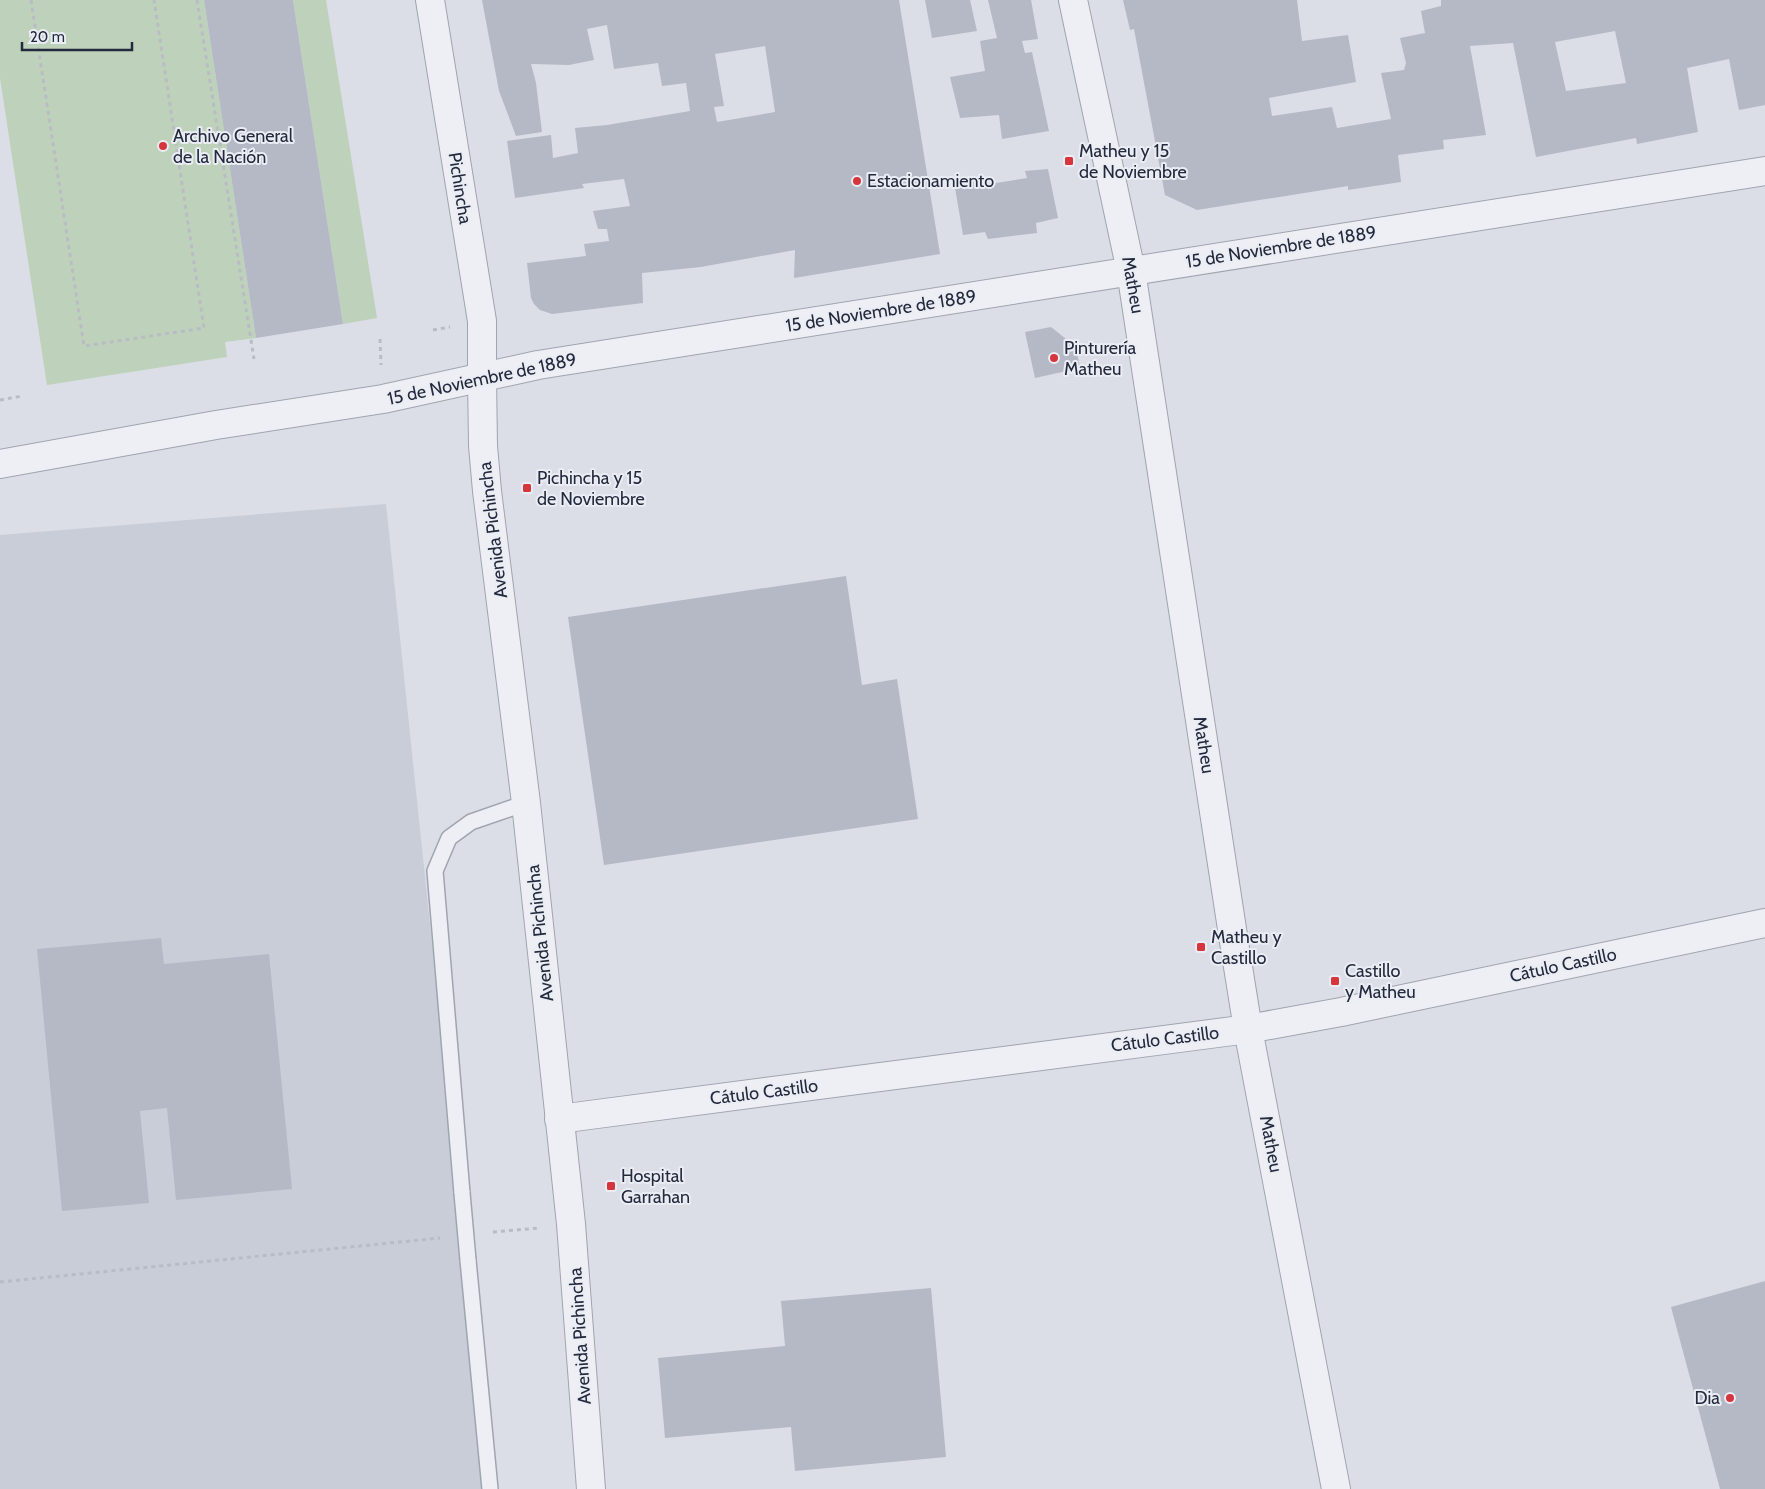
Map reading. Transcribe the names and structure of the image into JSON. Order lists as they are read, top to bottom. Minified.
{"streets":{"street":["Pichincha","15 de Noviembre de 1889","Matheu","Avenida Pichincha","Cátulo Castillo"]},"crossings":[["Pichincha","15 de Noviembre de 1889"],["Pichincha","Avenida Pichincha"],["15 de Noviembre de 1889","Matheu"],["15 de Noviembre de 1889","Avenida Pichincha"],["Matheu","Cátulo Castillo"],["Avenida Pichincha","Cátulo Castillo"]],"places":{"other":["Archivo General de la Nación","Estacionamiento","Pinturería Matheu","Dia"],"transit":["Matheu y 15 de Noviembre","Pichincha y 15 de Noviembre","Matheu y Castillo","Castillo y Matheu","Hospital Garrahan"]},"scale_bar":"20 m"}
